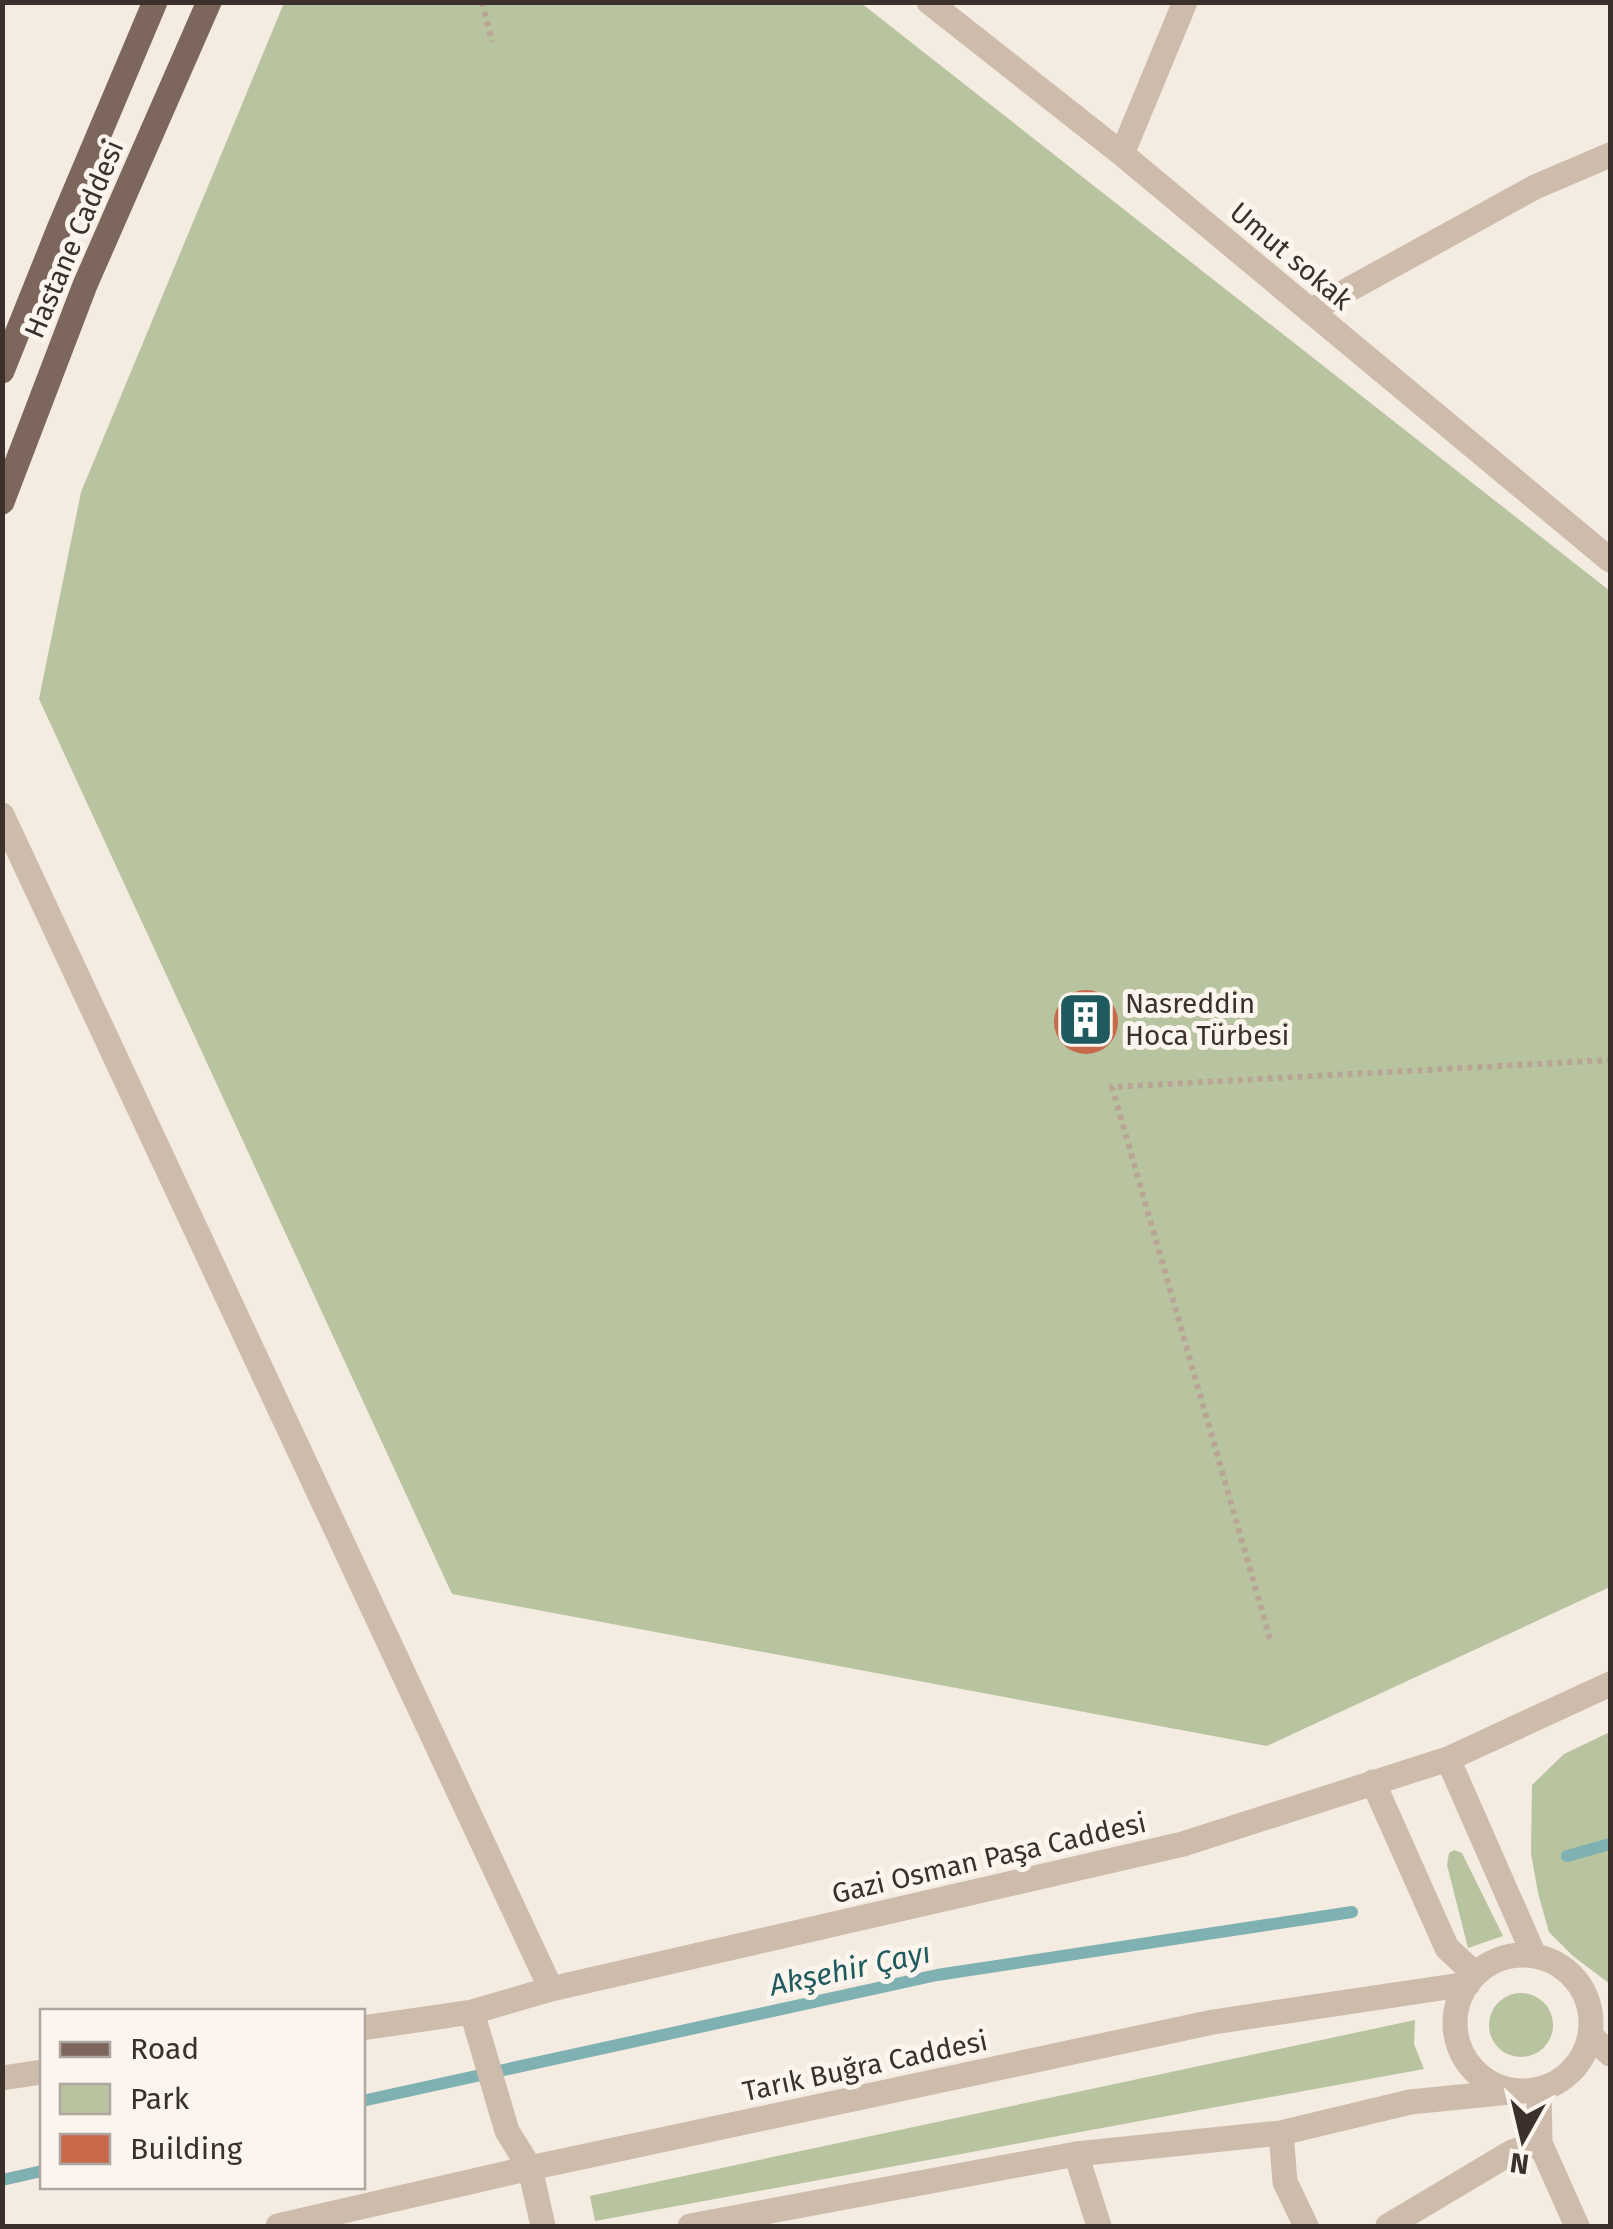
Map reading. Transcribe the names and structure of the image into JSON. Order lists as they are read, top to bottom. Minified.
{"streets":{"main road":["Hastane Caddesi"],"street":["Umut sokak","Gazi Osman Paşa Caddesi","Tarık Buğra Caddesi"]},"water":["Akşehir Çayı"],"places":{"building":["Nasreddin Hoca Türbesi"]},"legend":["Road","Park","Building"],"north":"bottom"}
